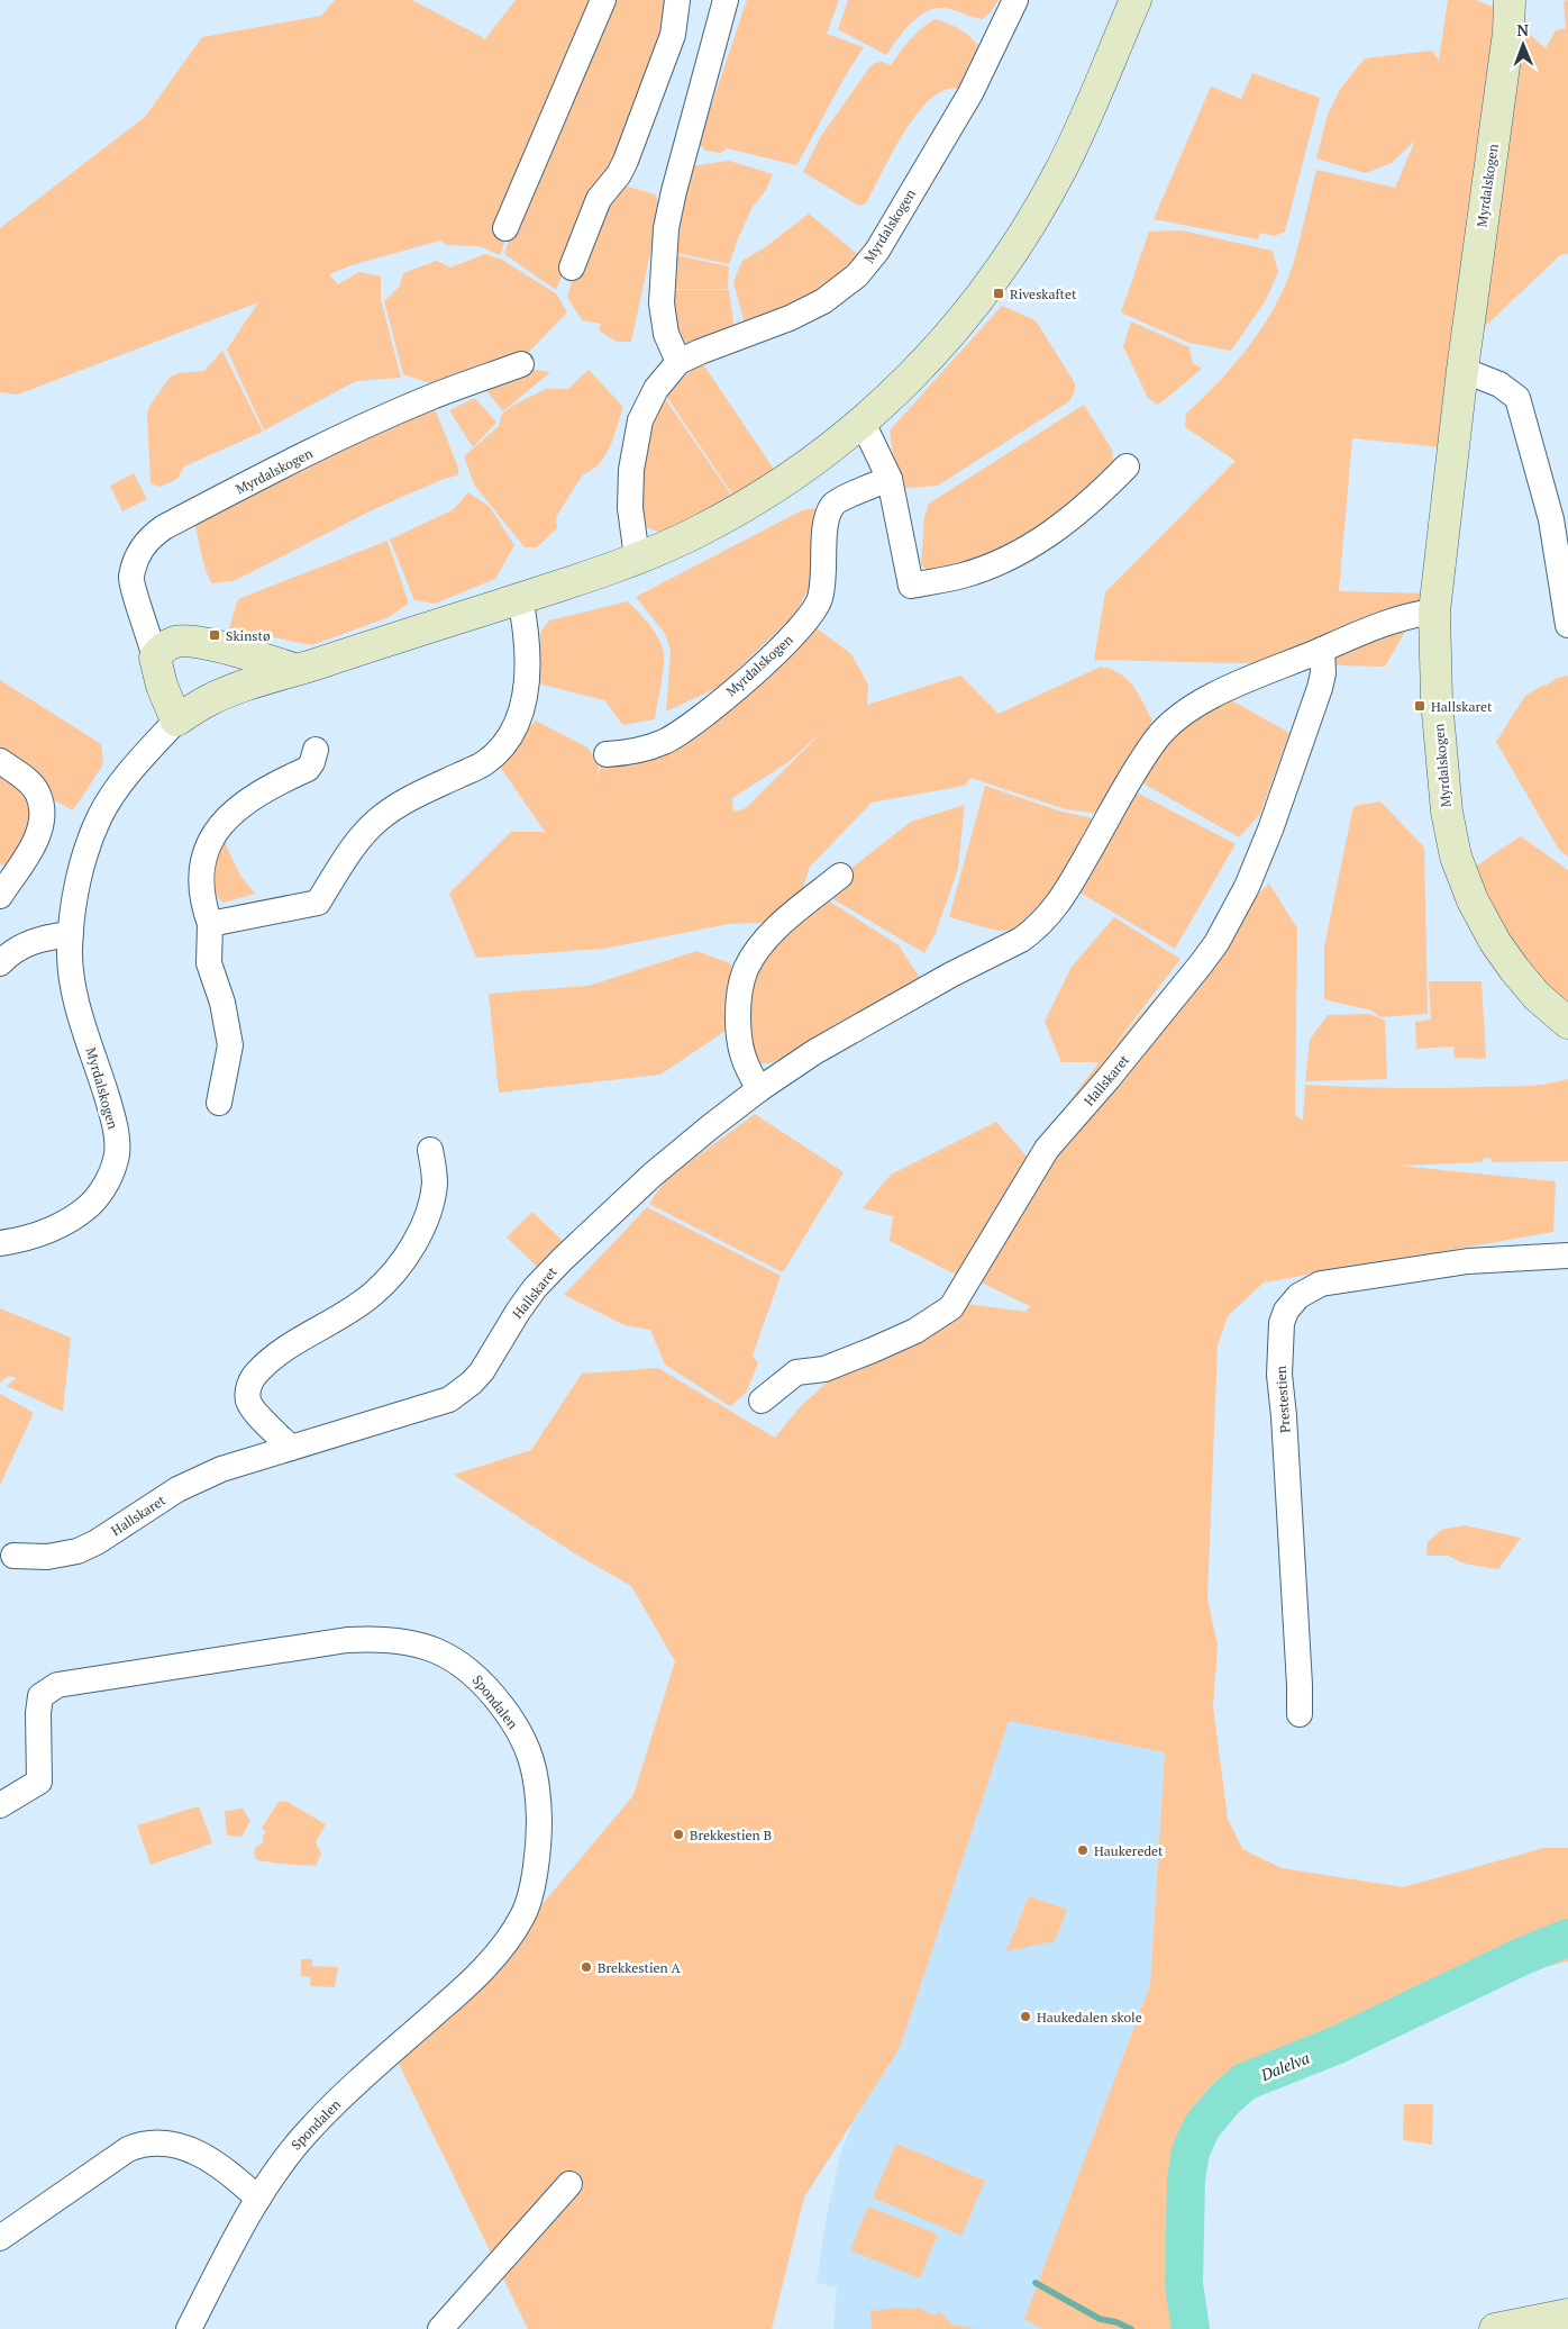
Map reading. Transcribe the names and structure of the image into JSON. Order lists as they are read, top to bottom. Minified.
{"streets":{"main road":["Myrdalskogen"],"street":["Hallskaret","Prestestien","Spondalen"]},"crossings":[["Myrdalskogen","Hallskaret"]],"water":["Dalelva"],"places":{"transit":["Riveskaftet","Skinstø","Hallskaret"],"other":["Brekkestien B","Haukeredet","Brekkestien A","Haukedalen skole"]},"north":"top"}
